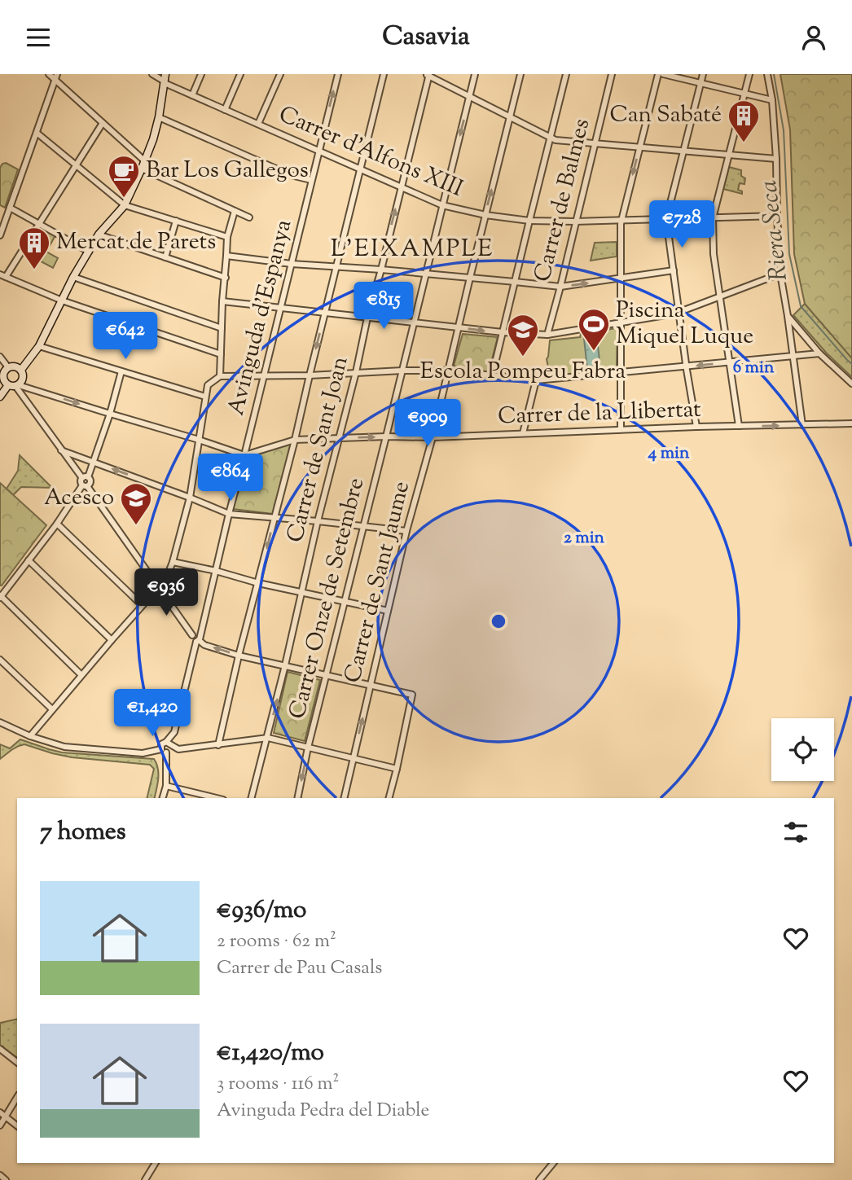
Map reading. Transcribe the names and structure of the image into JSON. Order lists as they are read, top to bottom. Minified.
{"streets":{"street":["Carrer d'Alfons XIII","Carrer de Balmes","Avinguda d'Espanya","Carrer de la Llibertat","Carrer de Sant Joan","Carrer de Sant Jaume","Carrer Onze de Setembre"]},"crossings":[["Carrer d'Alfons XIII","Carrer de Balmes"],["Carrer d'Alfons XIII","Avinguda d'Espanya"],["Carrer d'Alfons XIII","Carrer de Sant Joan"],["Carrer d'Alfons XIII","Carrer de Sant Jaume"],["Carrer d'Alfons XIII","Carrer Onze de Setembre"],["Avinguda d'Espanya","Carrer de la Llibertat"],["Carrer de la Llibertat","Carrer de Sant Joan"],["Carrer de la Llibertat","Carrer de Sant Jaume"],["Carrer de la Llibertat","Carrer Onze de Setembre"]],"districts":["L'EIXAMPLE"],"water":["Riera Seca"],"places":{"building":["Can Sabaté","Mercat de Parets"],"cafe":["Bar Los Gallegos"],"sports":["Piscina Miquel Luque"],"school or university":["Escola Pompeu Fabra","Acesco"]},"page":{"header":"Casavia","price":["€728","€815","€642","€909","€864","€936","€1,420"],"heading":"7 homes","list":[{"name":"€936/mo","note":"2 rooms · 62 m² · Carrer de Pau Casals"},{"name":"€1,420/mo","note":"3 rooms · 116 m² · Avinguda Pedra del Diable"}]},"rings":["6 min","4 min","2 min"]}
